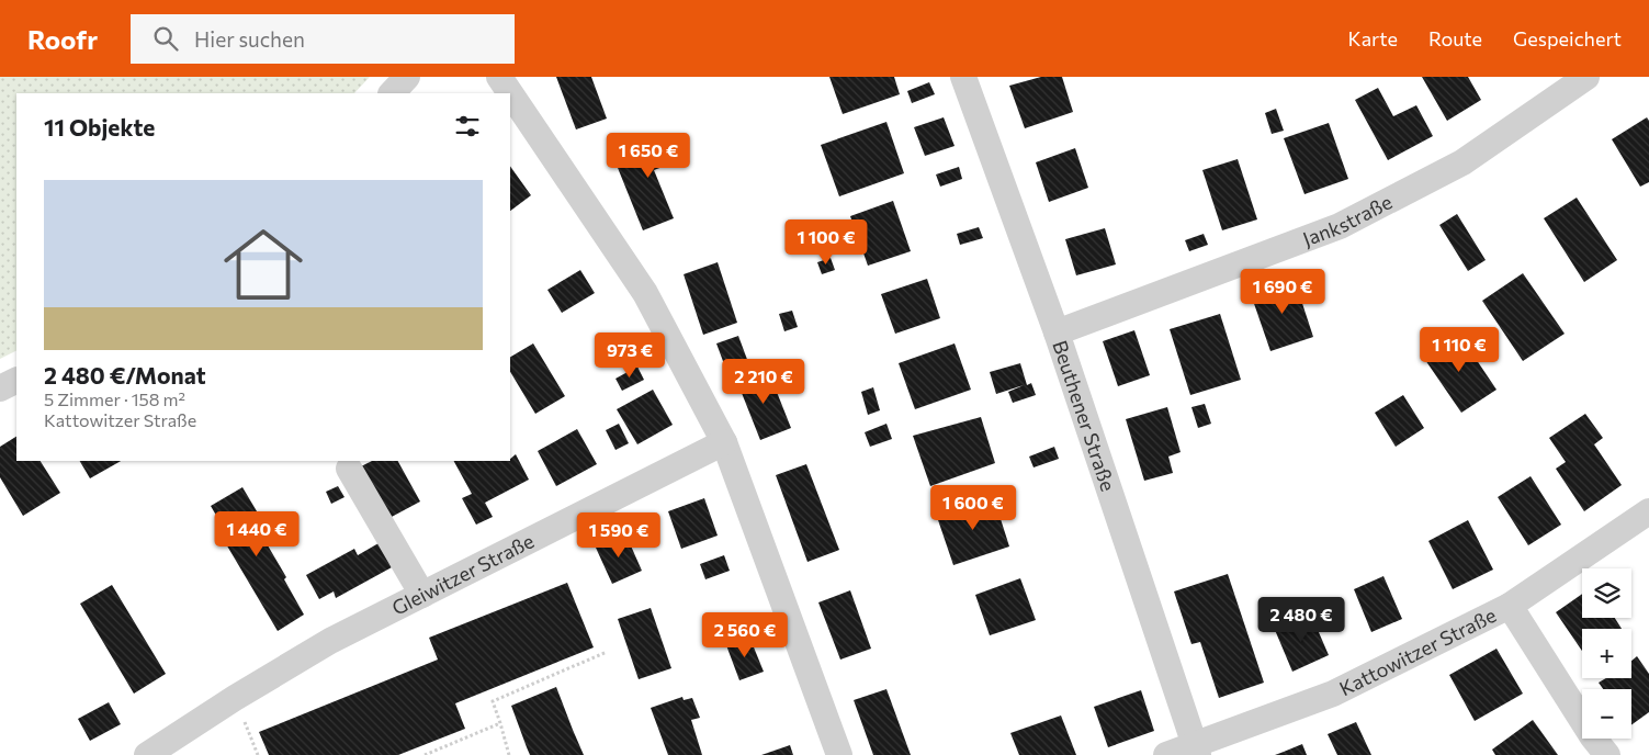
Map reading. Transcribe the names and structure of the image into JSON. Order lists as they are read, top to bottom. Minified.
{"streets":{"street":["Jankstraße","Beuthener Straße","Gleiwitzer Straße","Kattowitzer Straße"]},"crossings":[["Jankstraße","Beuthener Straße"],["Beuthener Straße","Kattowitzer Straße"]],"page":{"header":"Roofr","search":"Hier suchen","nav":["Karte","Route","Gespeichert"],"heading":"11 Objekte","price":["1 650 €","1 100 €","1 690 €","1 110 €","973 €","2 210 €","1 600 €","1 440 €","1 590 €","2 480 €","2 560 €"],"list":[{"name":"2 480 €/Monat","note":"5 Zimmer · 158 m² · Kattowitzer Straße"}],"map_buttons":["+","−"]}}
